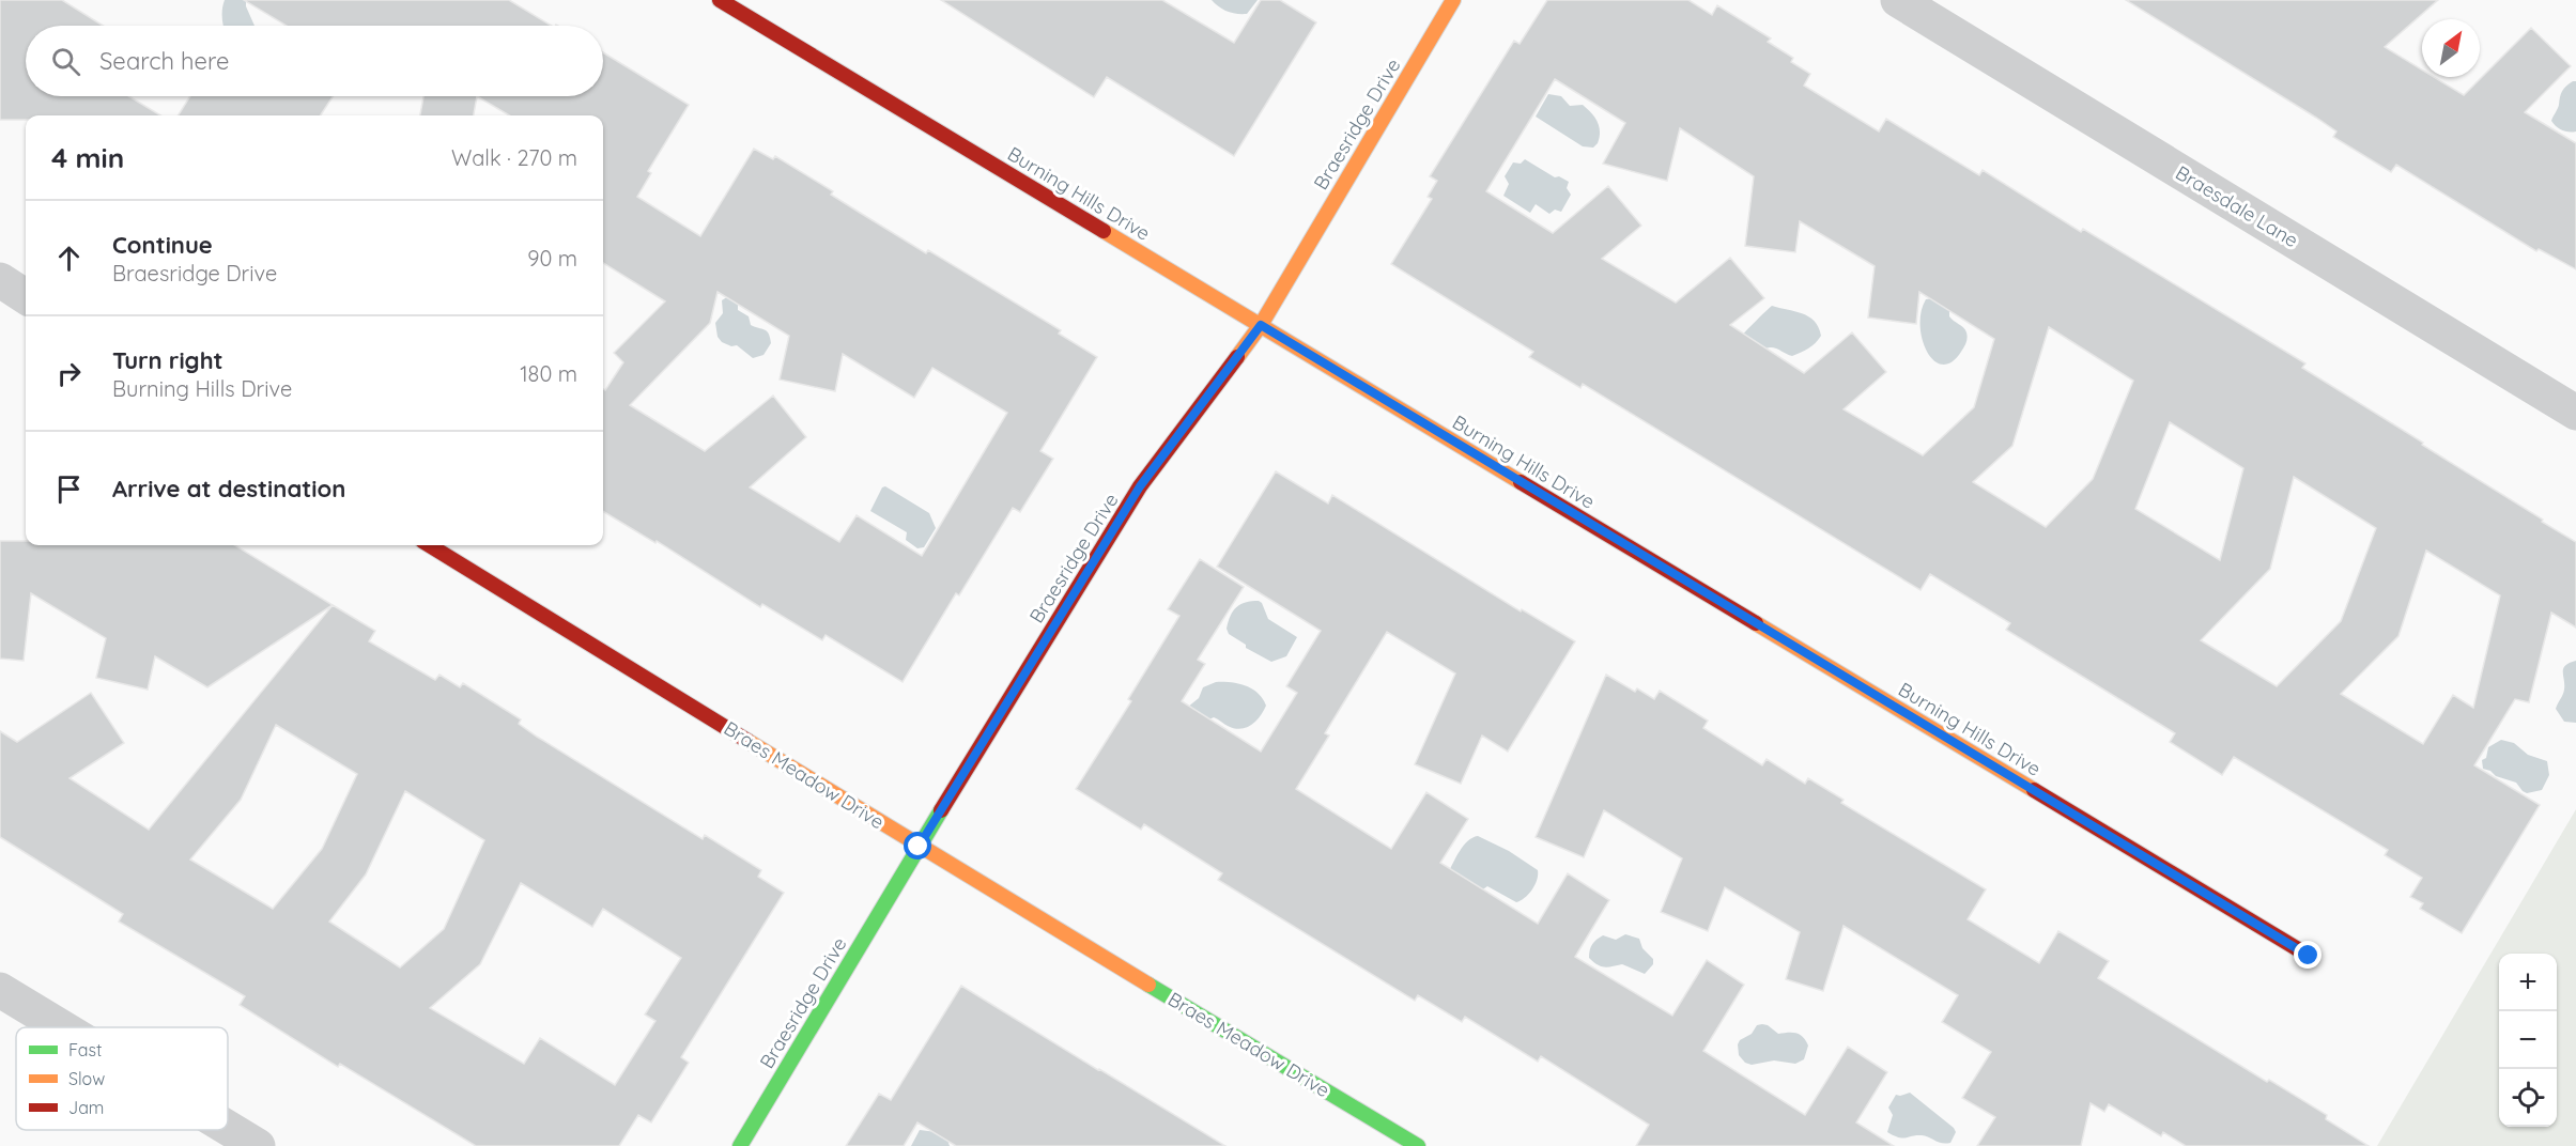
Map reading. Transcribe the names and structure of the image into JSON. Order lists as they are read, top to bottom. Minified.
{"streets":{"street":["Braesridge Drive","Burning Hills Drive","Braesdale Lane","Braes Meadow Drive"]},"crossings":[["Braesridge Drive","Burning Hills Drive"],["Braesridge Drive","Braes Meadow Drive"]],"legend":["Fast","Slow","Jam"],"north":"top right","page":{"search":"Search here","heading":["4 min","Walk · 270 m"],"list":[["Continue","Braesridge Drive","90 m"],["Turn right","Burning Hills Drive","180 m"],"Arrive at destination"],"map_buttons":["+","−"]}}
